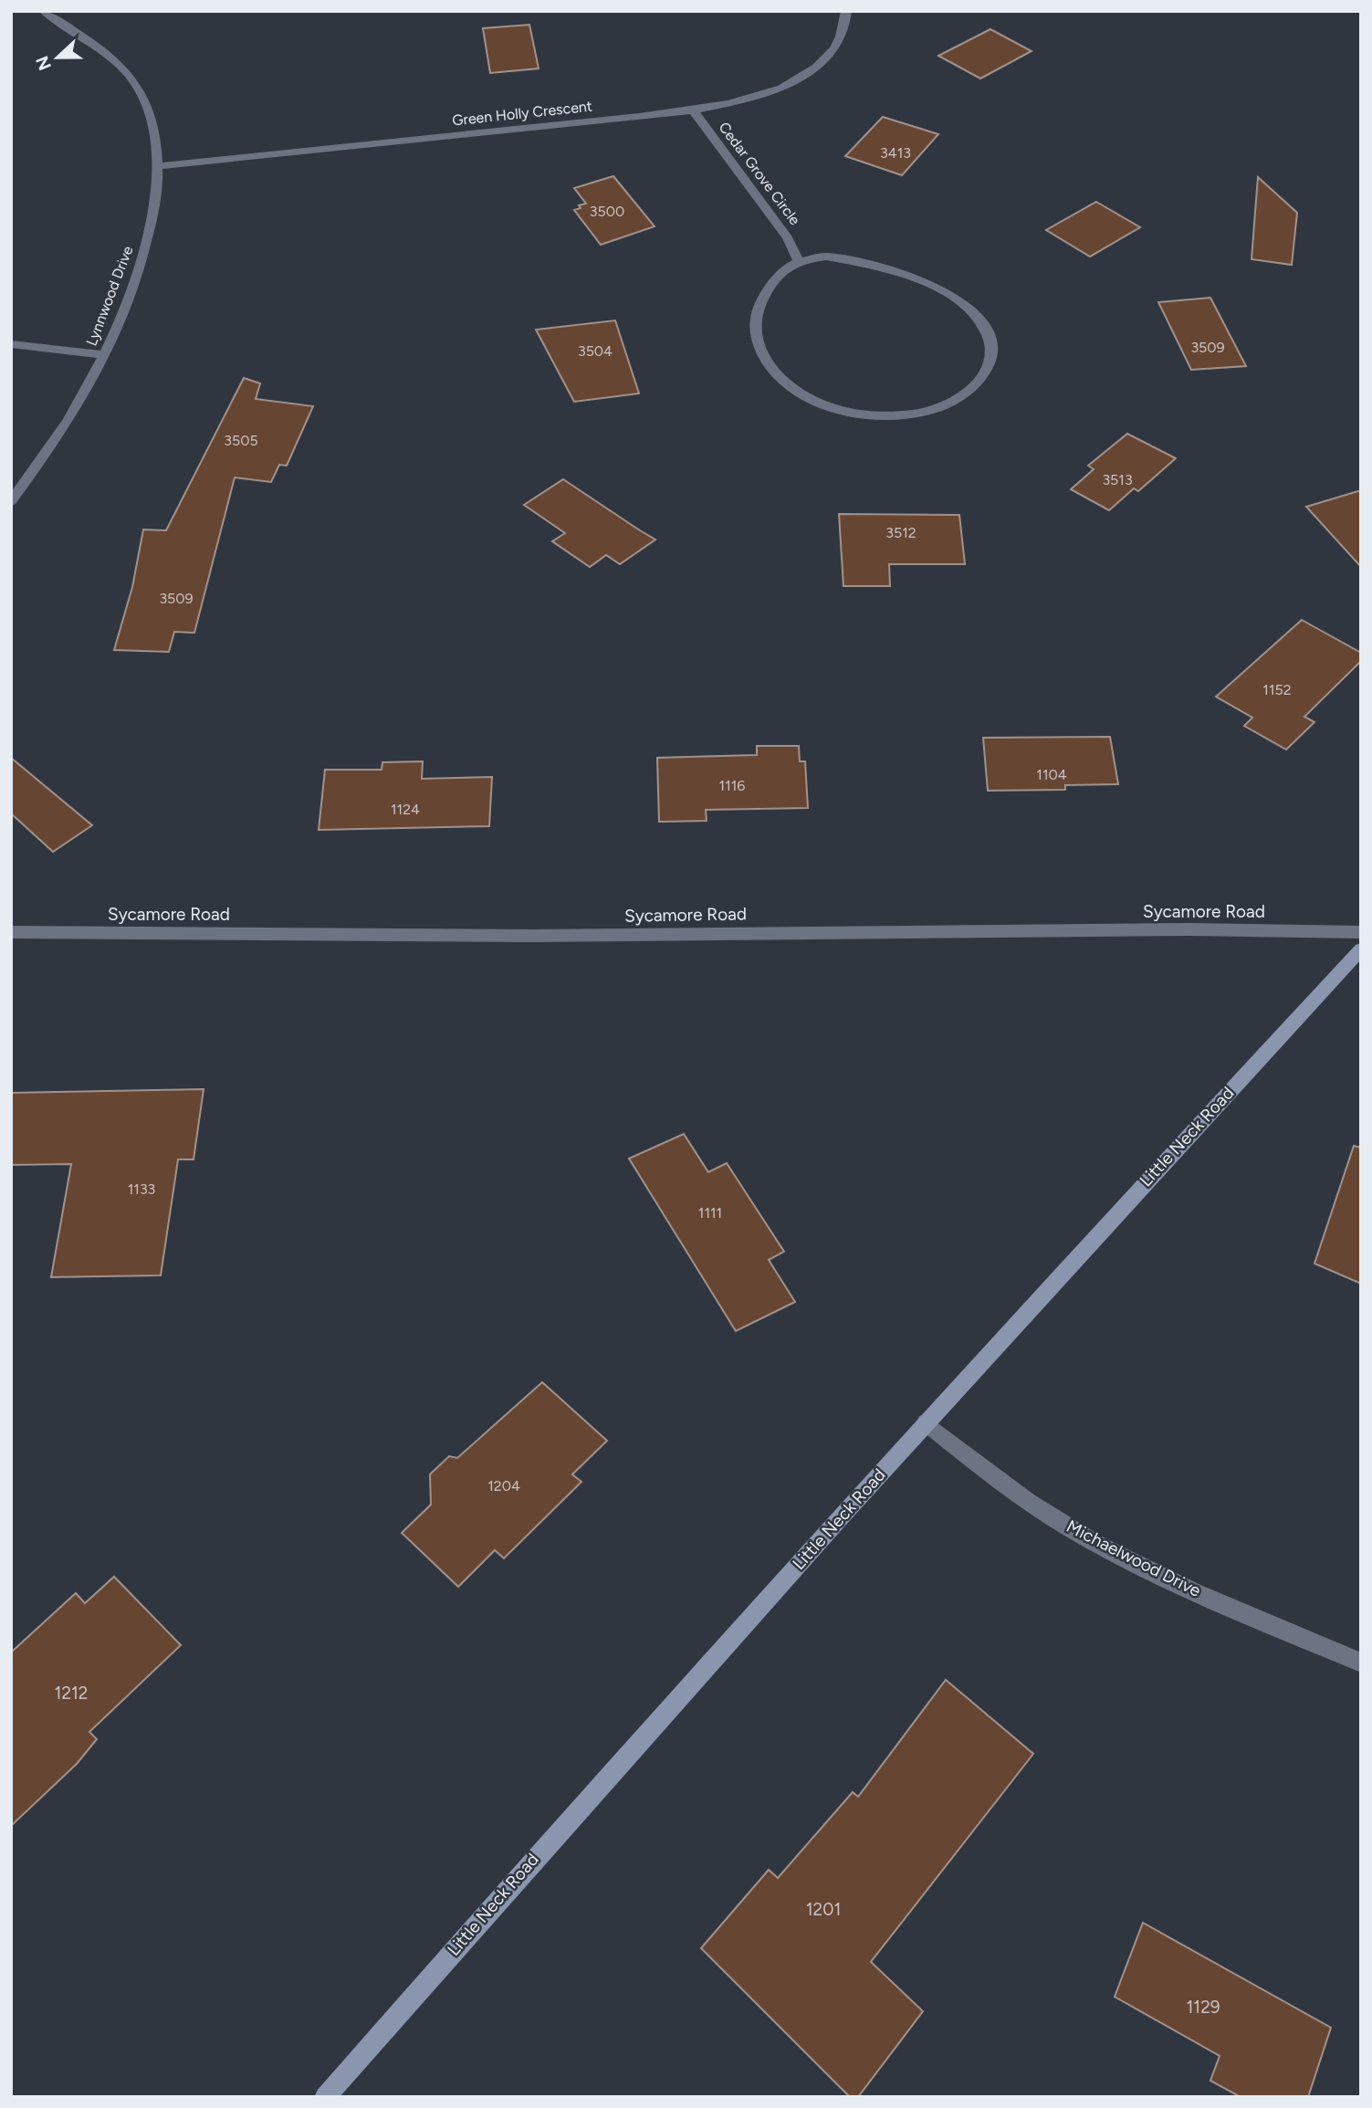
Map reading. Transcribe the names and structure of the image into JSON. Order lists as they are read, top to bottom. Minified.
{"streets":{"street":["Green Holly Crescent","Cedar Grove Circle","Lynnwood Drive","Sycamore Road","Little Neck Road","Michaelwood Drive"]},"crossings":[["Green Holly Crescent","Cedar Grove Circle"],["Green Holly Crescent","Lynnwood Drive"],["Little Neck Road","Michaelwood Drive"]],"house_numbers":["3413","3500","3509","3504","3505","3513","3512","3509","1152","1104","1116","1124","1133","1111","1204","1212","1201","1129"],"north":"left"}
